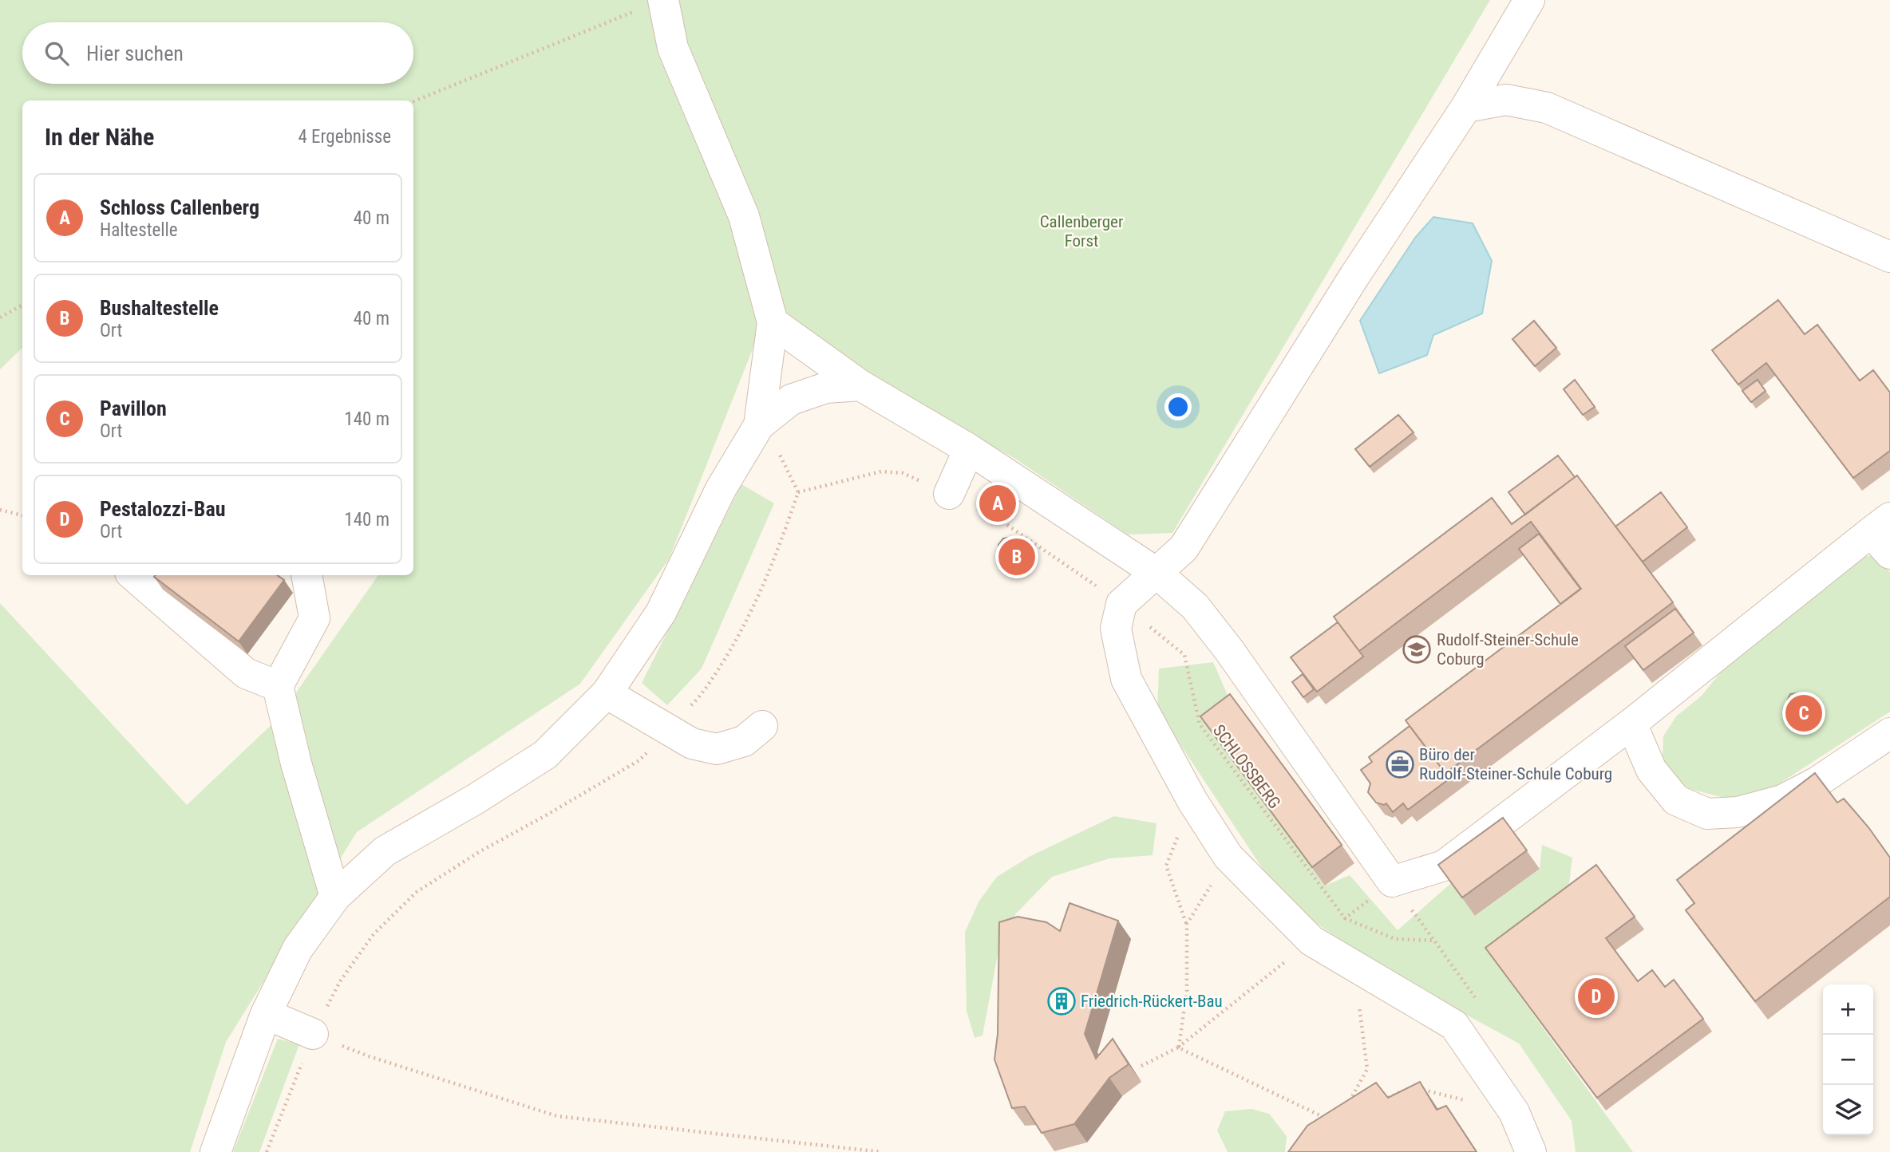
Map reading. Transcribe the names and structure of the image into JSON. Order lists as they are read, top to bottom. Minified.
{"streets":{"path":["SCHLOSSBERG"]},"parks":["Callenberger Forst"],"places":{"school or university":["Rudolf-Steiner-Schule Coburg"],"office":["Büro der Rudolf-Steiner-Schule Coburg"],"building":["Friedrich-Rückert-Bau"]},"page":{"search":"Hier suchen","heading":["In der Nähe","4 Ergebnisse"],"list":[{"mark":"A","name":"Schloss Callenberg","note":"Haltestelle","value":"40 m"},{"mark":"B","name":"Bushaltestelle","note":"Ort","value":"40 m"},{"mark":"C","name":"Pavillon","note":"Ort","value":"140 m"},{"mark":"D","name":"Pestalozzi-Bau","note":"Ort","value":"140 m"}],"pins":["A","B","C","D"],"map_buttons":["+","−"]}}
